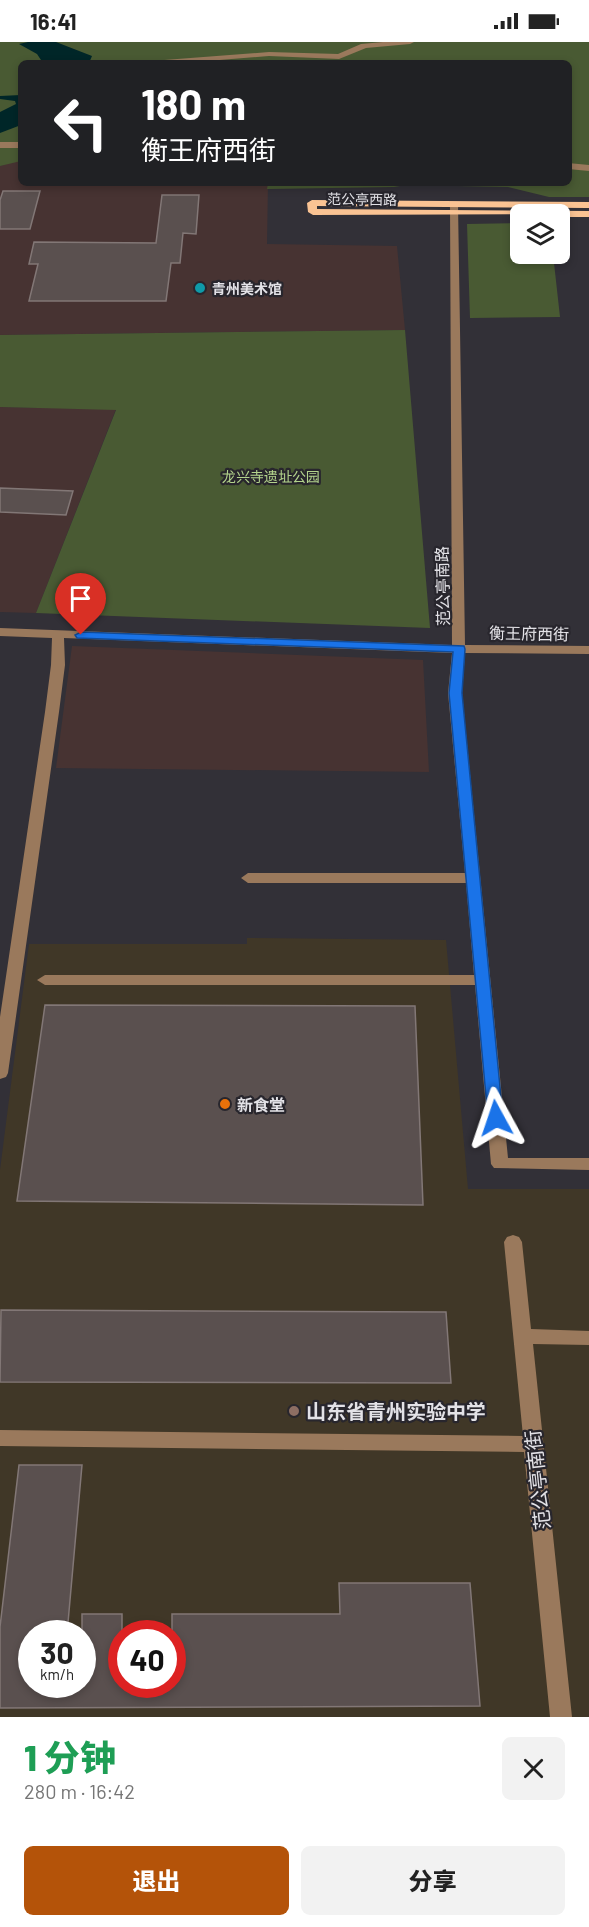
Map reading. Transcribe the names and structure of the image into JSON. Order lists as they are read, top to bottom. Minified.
{"streets":{"main road":["范公亭西路"],"street":["范公亭南路","衡王府西街","范公亭南街"]},"crossings":[["范公亭西路","范公亭南路"],["范公亭南路","衡王府西街"]],"parks":["龙兴寺遗址公园"],"places":["青州美术馆","新食堂","山东省青州实验中学"],"page":{"status":"16:41","turn":["180 m","衡王府西街"],"speed":"30 km/h","limit":"40","heading":["1 分钟","280 m · 16:42"],"buttons":["退出","分享"]}}
